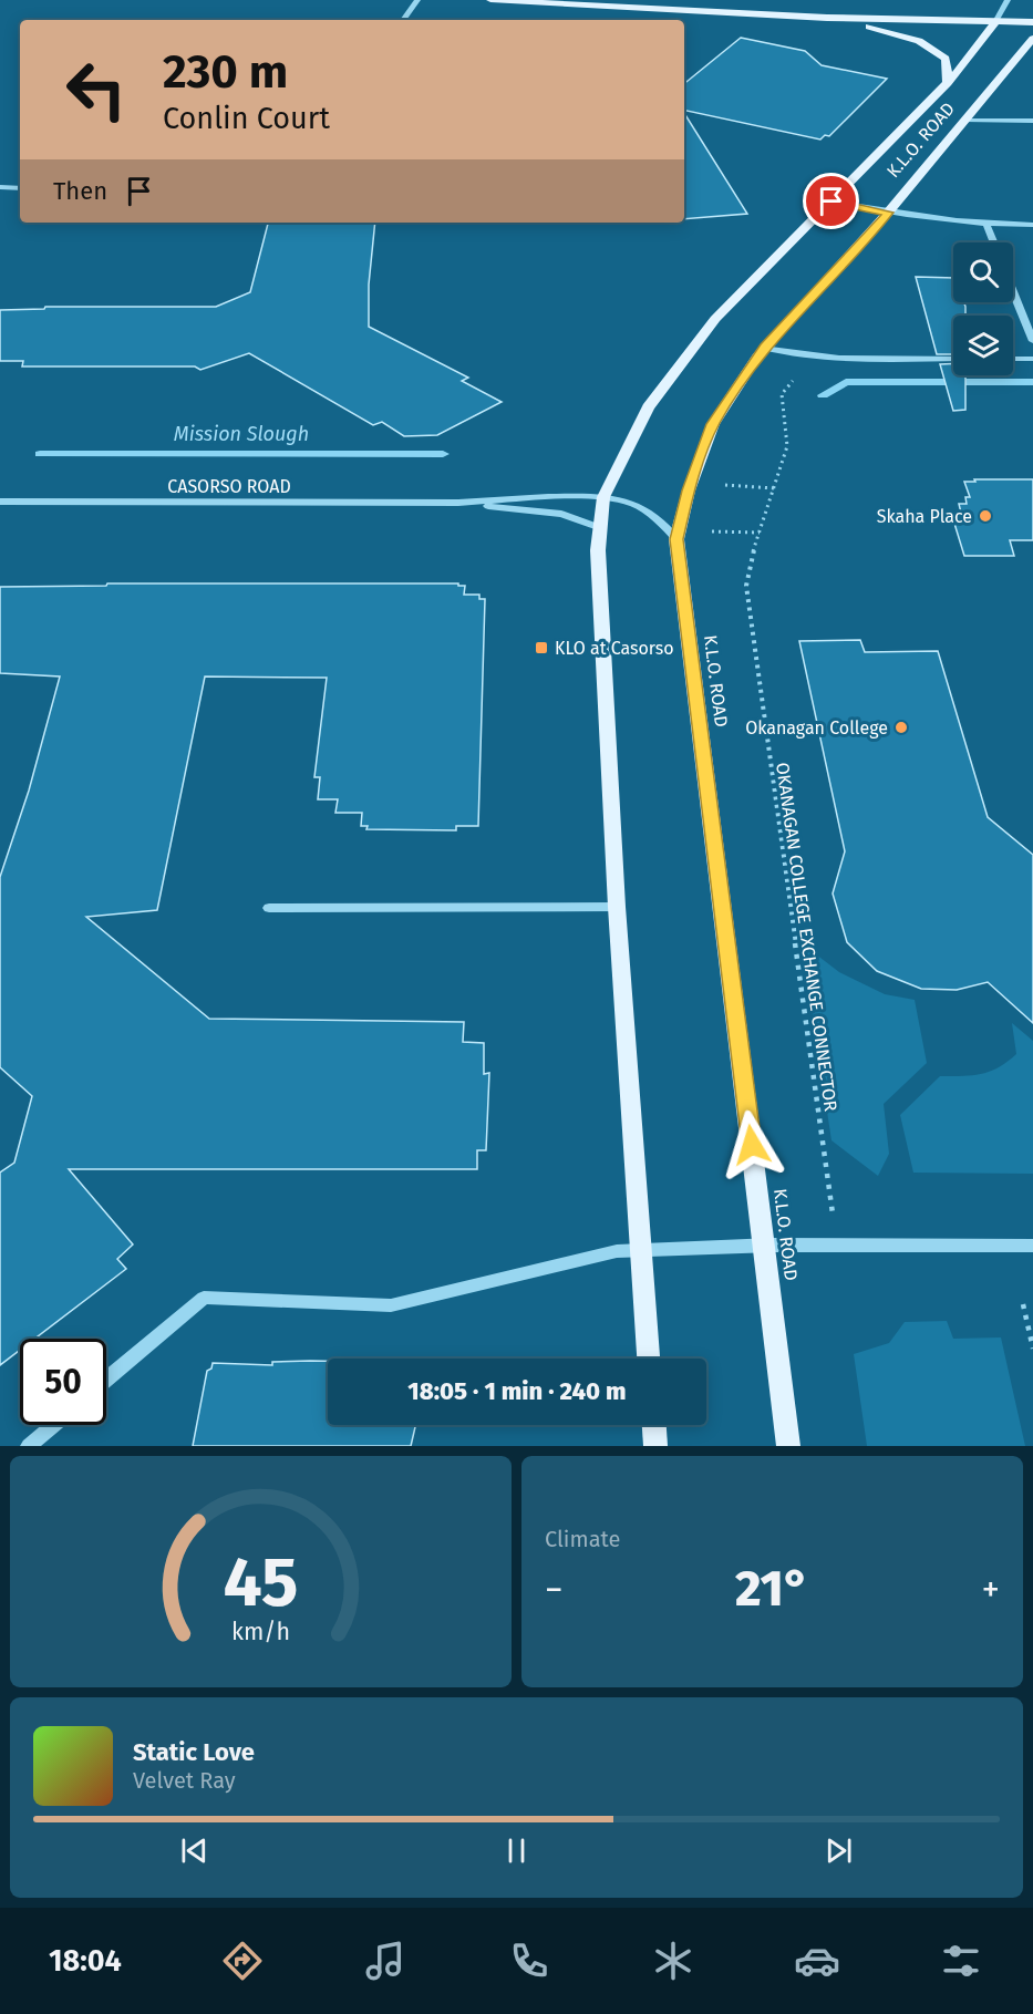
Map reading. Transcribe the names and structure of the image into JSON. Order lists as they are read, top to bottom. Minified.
{"streets":{"main road":["K.L.O. ROAD"],"street":["CASORSO ROAD"],"path":["OKANAGAN COLLEGE EXCHANGE CONNECTOR"]},"crossings":[["K.L.O. ROAD","CASORSO ROAD"]],"water":["Mission Slough"],"places":{"other":["Skaha Place","Okanagan College"],"transit":["KLO at Casorso"]},"page":{"turn":["230 m","Conlin Court"],"then":"Then","limit":"50","trip":"18:05 · 1 min · 240 m","tile":"Climate","heat":["−","21°","+"],"song":["Static Love","Velvet Ray"],"tabs":"18:04","gauge":["45","km/h"]}}
